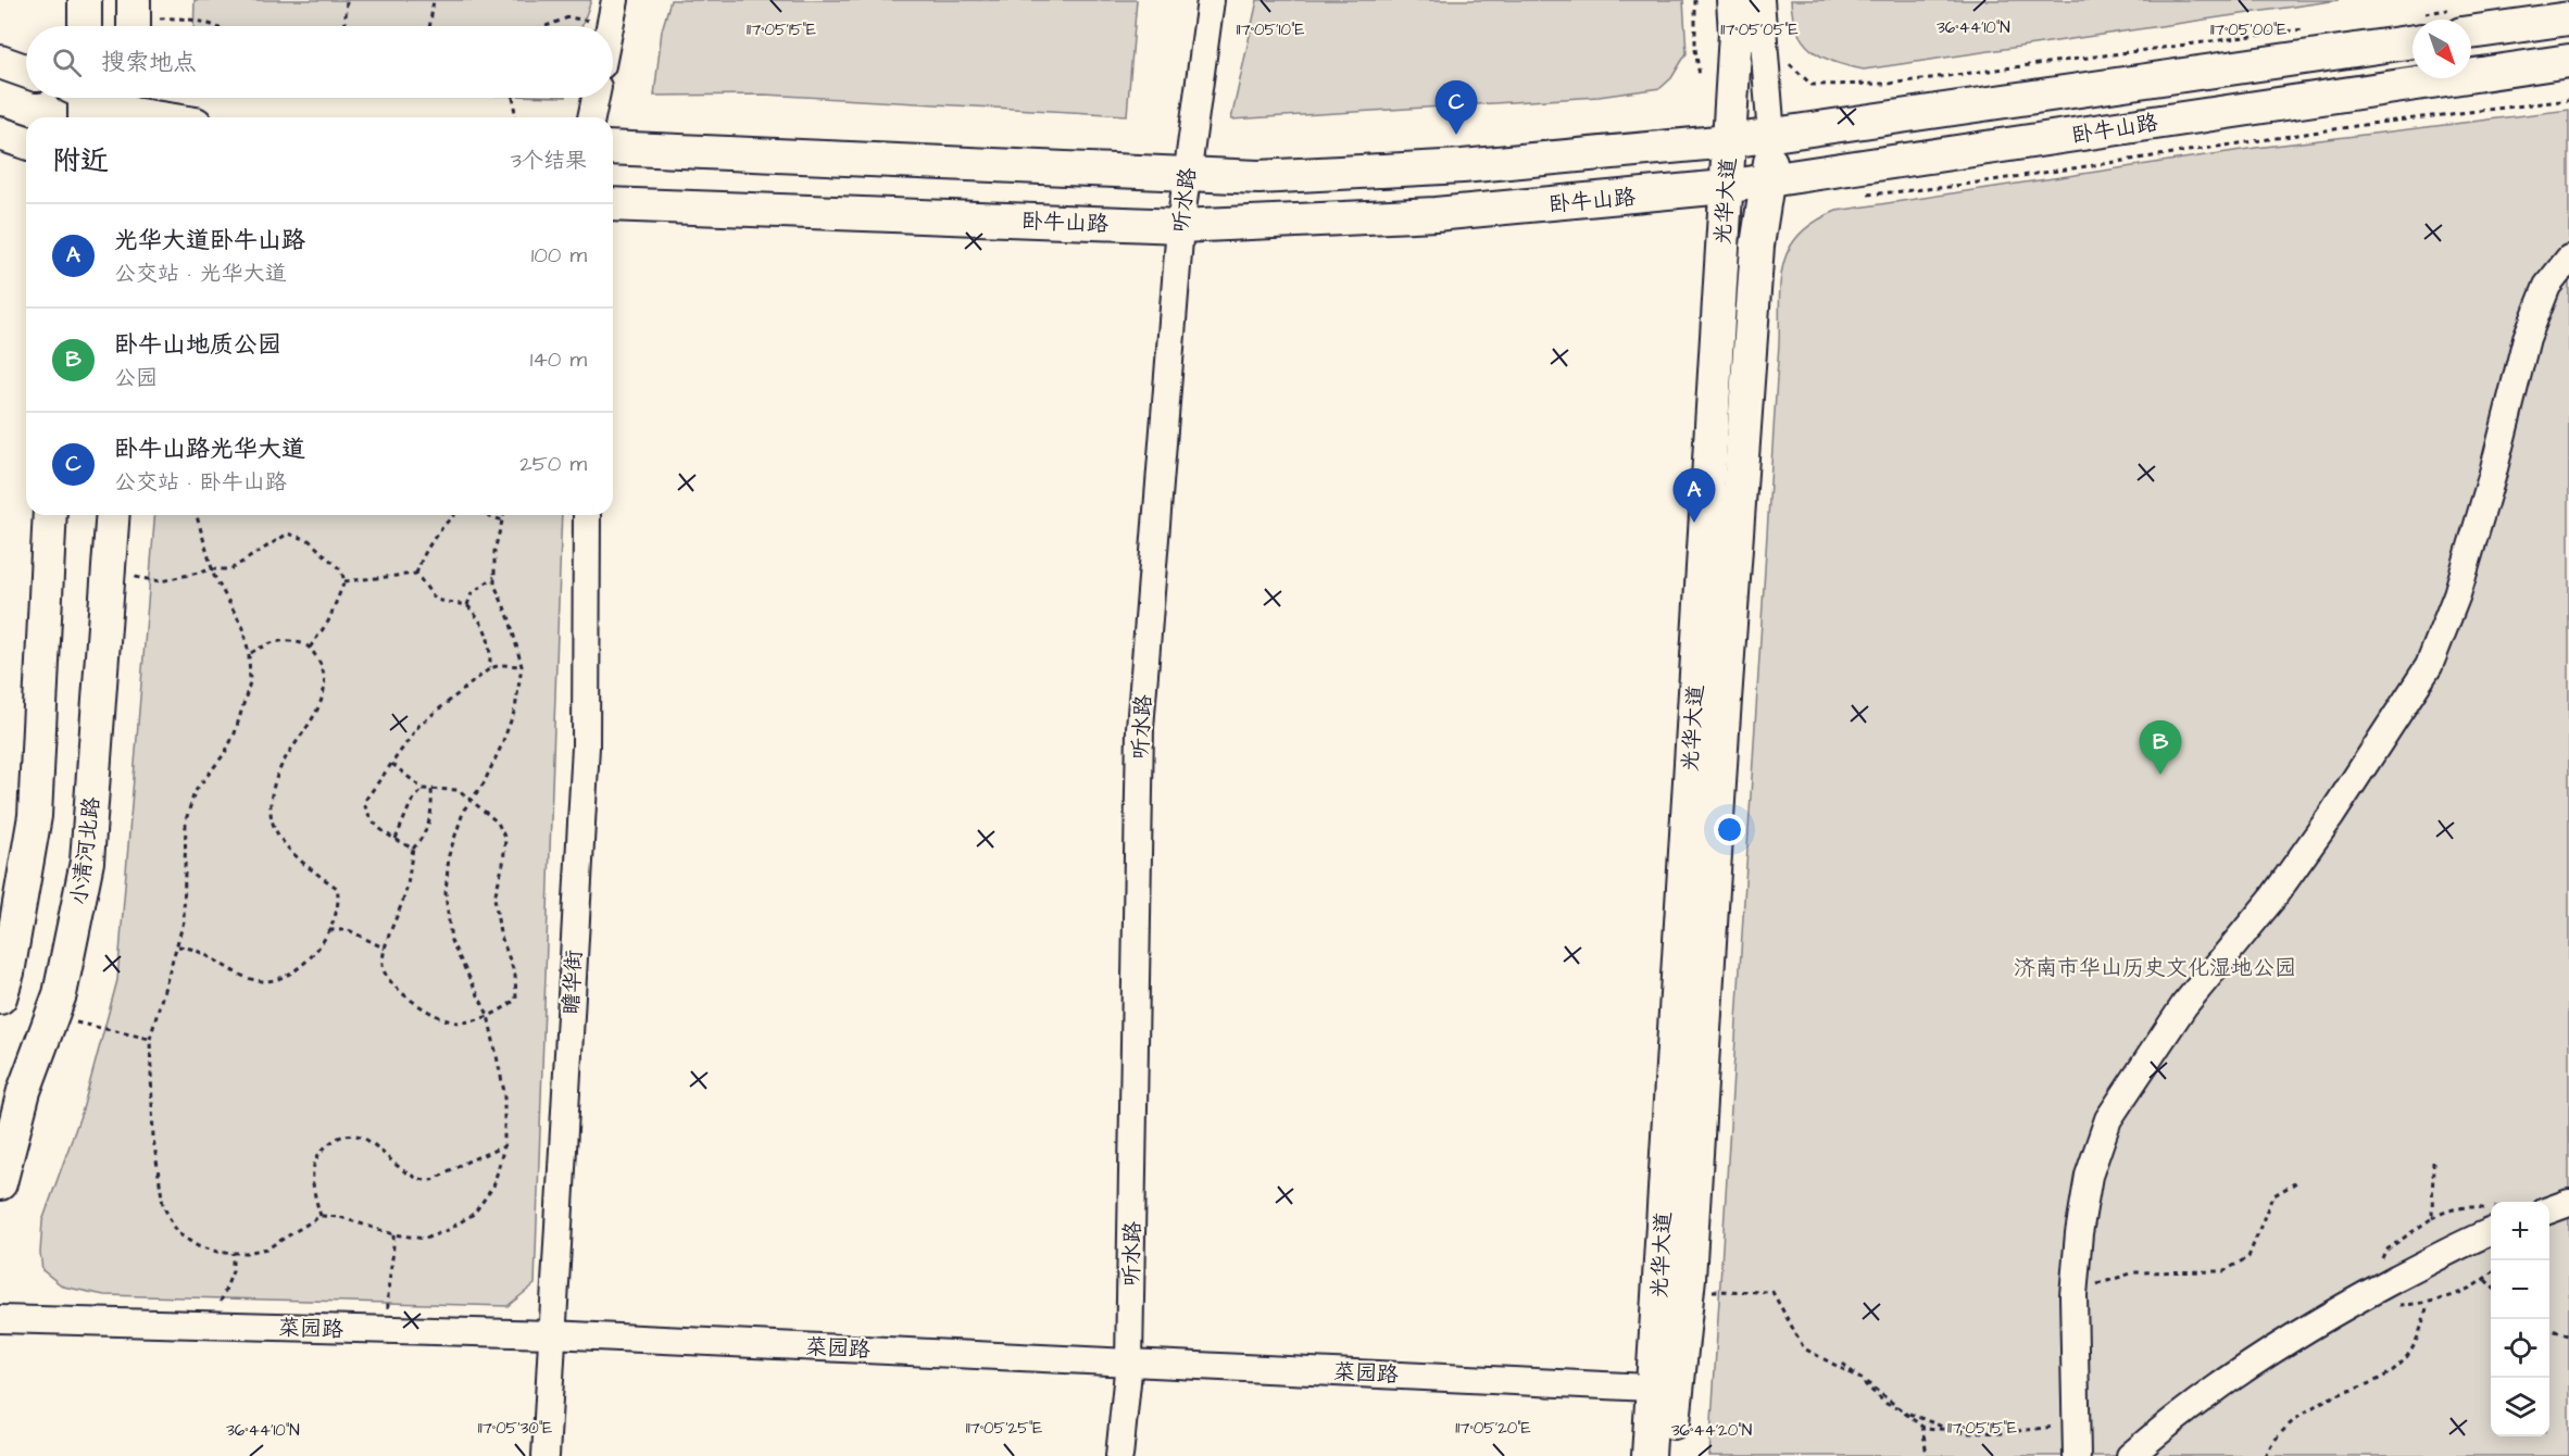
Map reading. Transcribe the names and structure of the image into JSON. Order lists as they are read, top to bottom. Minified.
{"streets":{"main road":["卧牛山路","光华大道","小清河北路"],"street":["听水路","瞻华街","菜园路"]},"crossings":[["卧牛山路","听水路"],["卧牛山路","光华大道"],["听水路","菜园路"],["光华大道","菜园路"],["瞻华街","菜园路"]],"parks":["济南市华山历史文化湿地公园"],"north":"bottom right","page":{"search":"搜索地点","pins":["C","A","B"],"heading":["附近","3个结果"],"list":[{"mark":"A","name":"光华大道卧牛山路","note":"公交站 · 光华大道","value":"100 m"},{"mark":"B","name":"卧牛山地质公园","note":"公园","value":"140 m"},{"mark":"C","name":"卧牛山路光华大道","note":"公交站 · 卧牛山路","value":"250 m"}],"map_buttons":["+","−"]},"coordinates":["36°44'10\"N","117°05'00\"E","117°05'15\"E","117°05'10\"E","117°05'05\"E","117°05'30\"E","117°05'25\"E","117°05'20\"E","36°44'20\"N"]}
